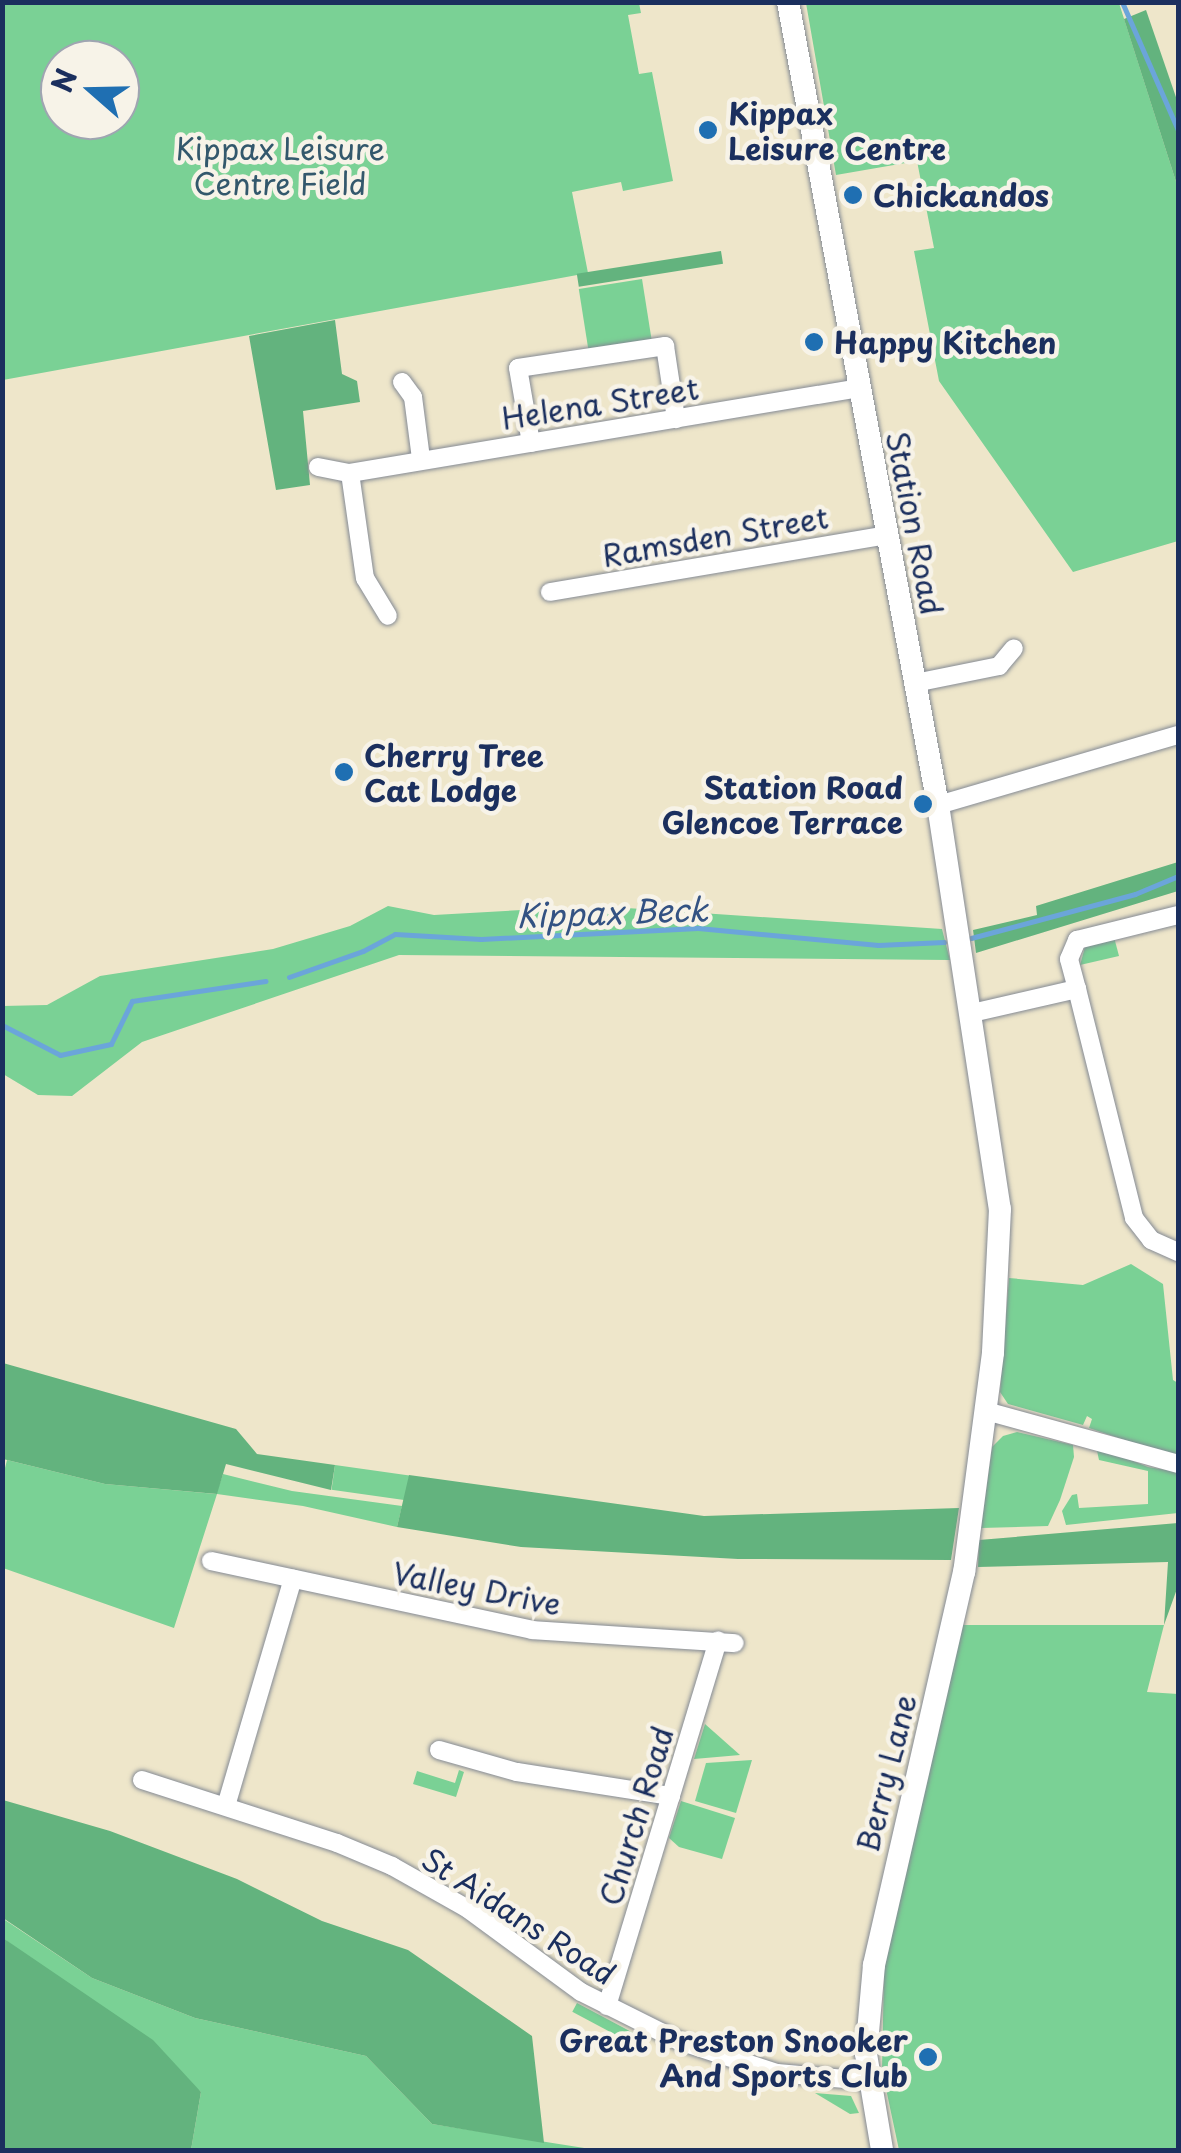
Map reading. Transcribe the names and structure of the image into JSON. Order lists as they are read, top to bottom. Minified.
{"streets":{"street":["Helena Street","Station Road","Ramsden Street","Valley Drive","Berry Lane","Church Road","St Aidans Road"]},"crossings":[["Helena Street","Station Road"],["Station Road","Ramsden Street"],["Station Road","Berry Lane"],["Valley Drive","Church Road"],["Berry Lane","St Aidans Road"],["Church Road","St Aidans Road"]],"water":["Kippax Beck"],"parks":["Kippax Leisure Centre Field"],"places":["Kippax Leisure Centre","Chickandos","Happy Kitchen","Cherry Tree Cat Lodge","Station Road Glencoe Terrace","Great Preston Snooker And Sports Club"],"north":"left"}
